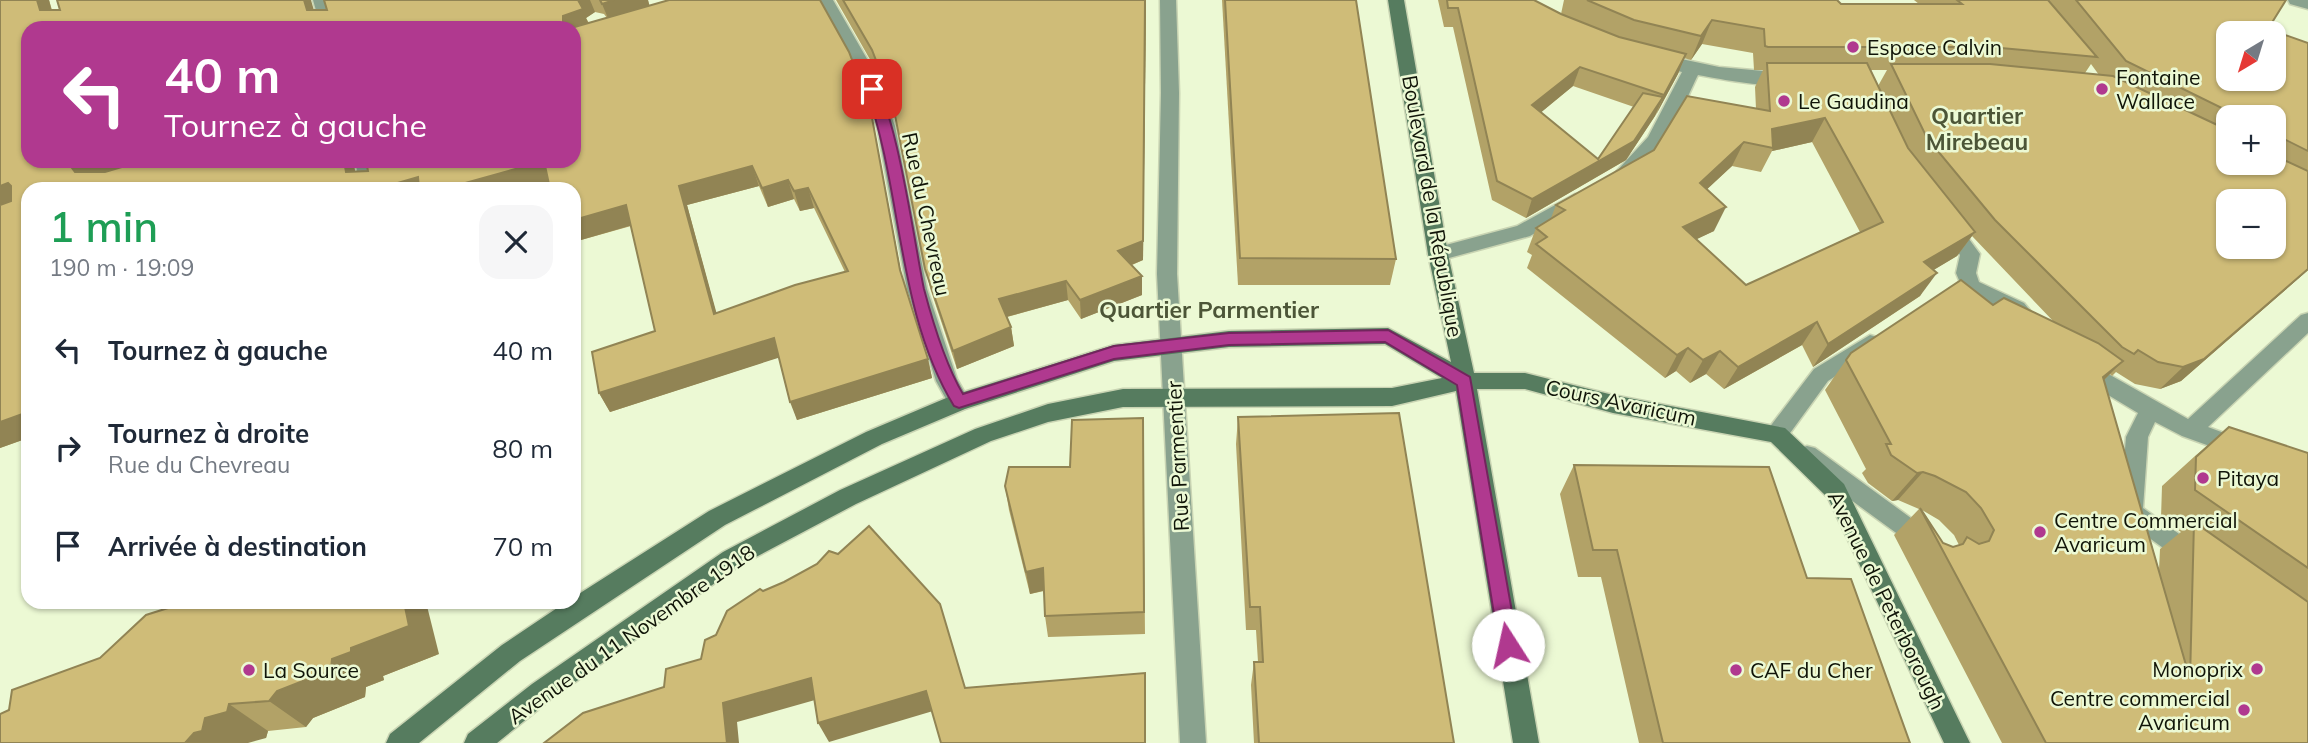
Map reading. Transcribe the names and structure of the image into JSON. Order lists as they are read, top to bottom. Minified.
{"streets":{"main road":["Boulevard de la République","Cours Avaricum","Avenue de Peterborough","Avenue du 11 Novembre 1918"],"street":["Rue du Chevreau","Rue Parmentier"]},"crossings":[["Boulevard de la République","Cours Avaricum"],["Boulevard de la République","Avenue du 11 Novembre 1918"],["Rue du Chevreau","Avenue du 11 Novembre 1918"],["Cours Avaricum","Avenue de Peterborough"],["Cours Avaricum","Avenue du 11 Novembre 1918"],["Rue Parmentier","Avenue du 11 Novembre 1918"]],"districts":["Quartier Mirebeau","Quartier Parmentier"],"places":["Espace Calvin","Fontaine Wallace","Le Gaudina","Pitaya","Centre Commercial Avaricum","Monoprix","La Source","CAF du Cher","Centre commercial Avaricum"],"north":"bottom left","page":{"map_buttons":["+","−"],"turn":["40 m","Tournez à gauche"],"heading":["1 min","190 m · 19:09"],"list":[{"name":"Tournez à gauche","value":"40 m"},{"name":"Tournez à droite","note":"Rue du Chevreau","value":"80 m"},{"name":"Arrivée à destination","value":"70 m"}]}}
